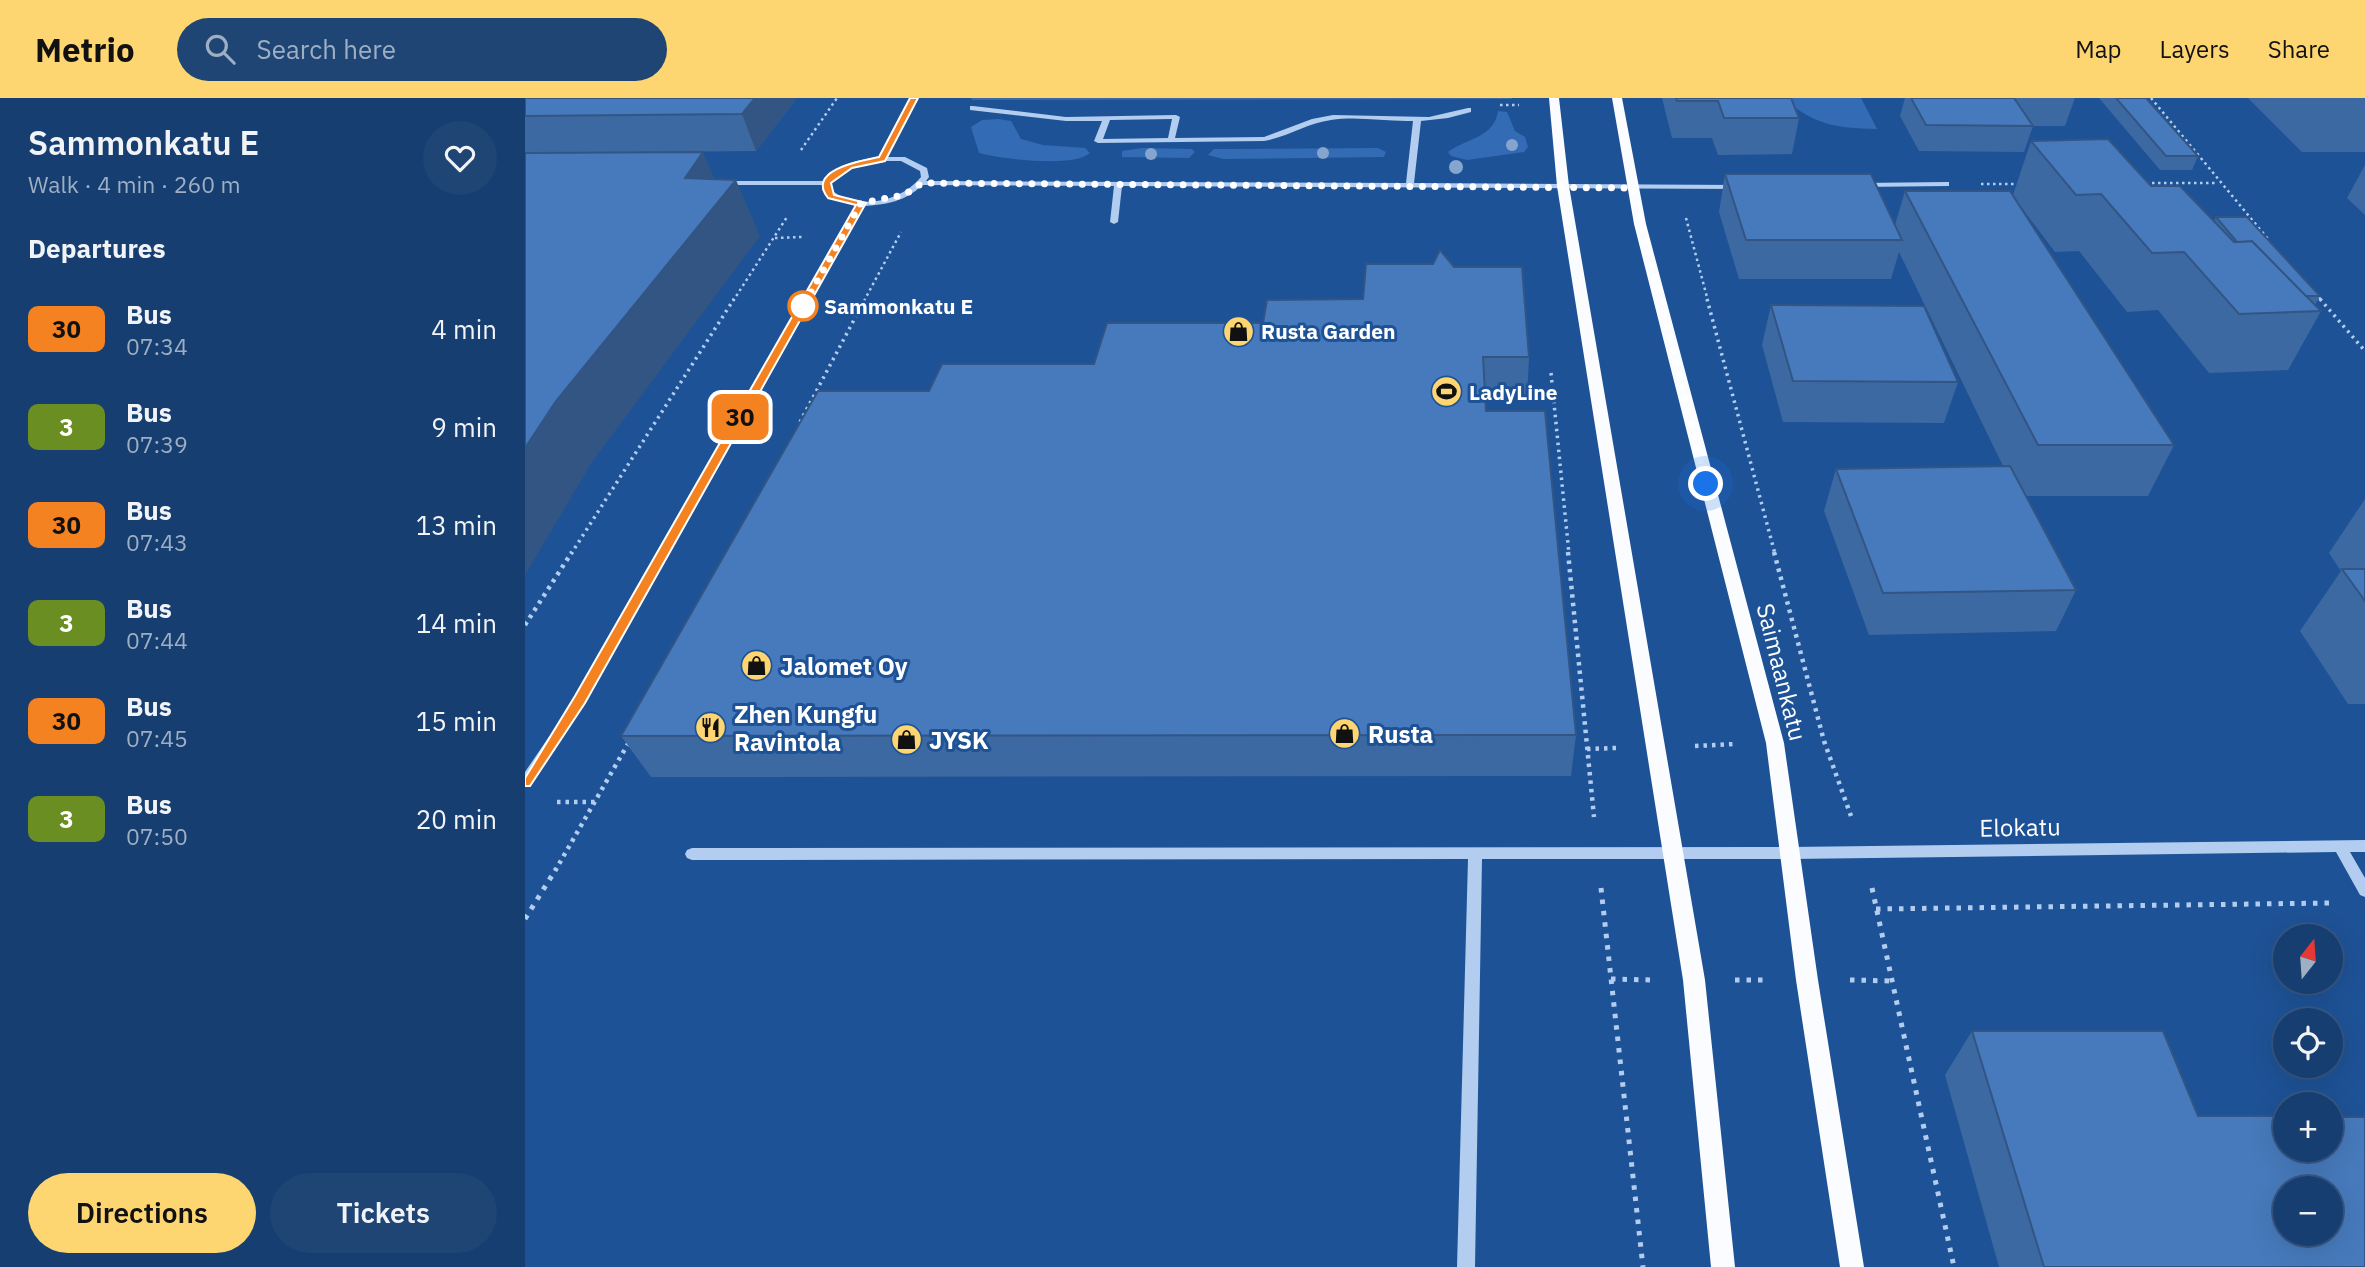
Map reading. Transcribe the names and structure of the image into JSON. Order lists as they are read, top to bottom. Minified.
{"streets":{"main road":["Saimaankatu"],"street":["Elokatu"]},"crossings":[["Saimaankatu","Elokatu"]],"places":{"other":["Sammonkatu E"],"shop":["Rusta Garden","Jalomet Oy","Rusta","JYSK"],"sports":["LadyLine"],"restaurant":["Zhen Kungfu Ravintola"]},"lines":["bus line 30"],"north":"top","page":{"header":"Metrio","search":"Search here","nav":["Map","Layers","Share"],"heading":[["Sammonkatu E","Walk · 4 min · 260 m"],"Departures"],"on_map":"30","list":[{"mark":"30","name":"Bus","note":"07:34","value":"4 min"},{"mark":"3","name":"Bus","note":"07:39","value":"9 min"},{"mark":"30","name":"Bus","note":"07:43","value":"13 min"},{"mark":"3","name":"Bus","note":"07:44","value":"14 min"},{"mark":"30","name":"Bus","note":"07:45","value":"15 min"},{"mark":"3","name":"Bus","note":"07:50","value":"20 min"}],"map_buttons":["+","−"],"buttons":["Directions","Tickets"]}}
